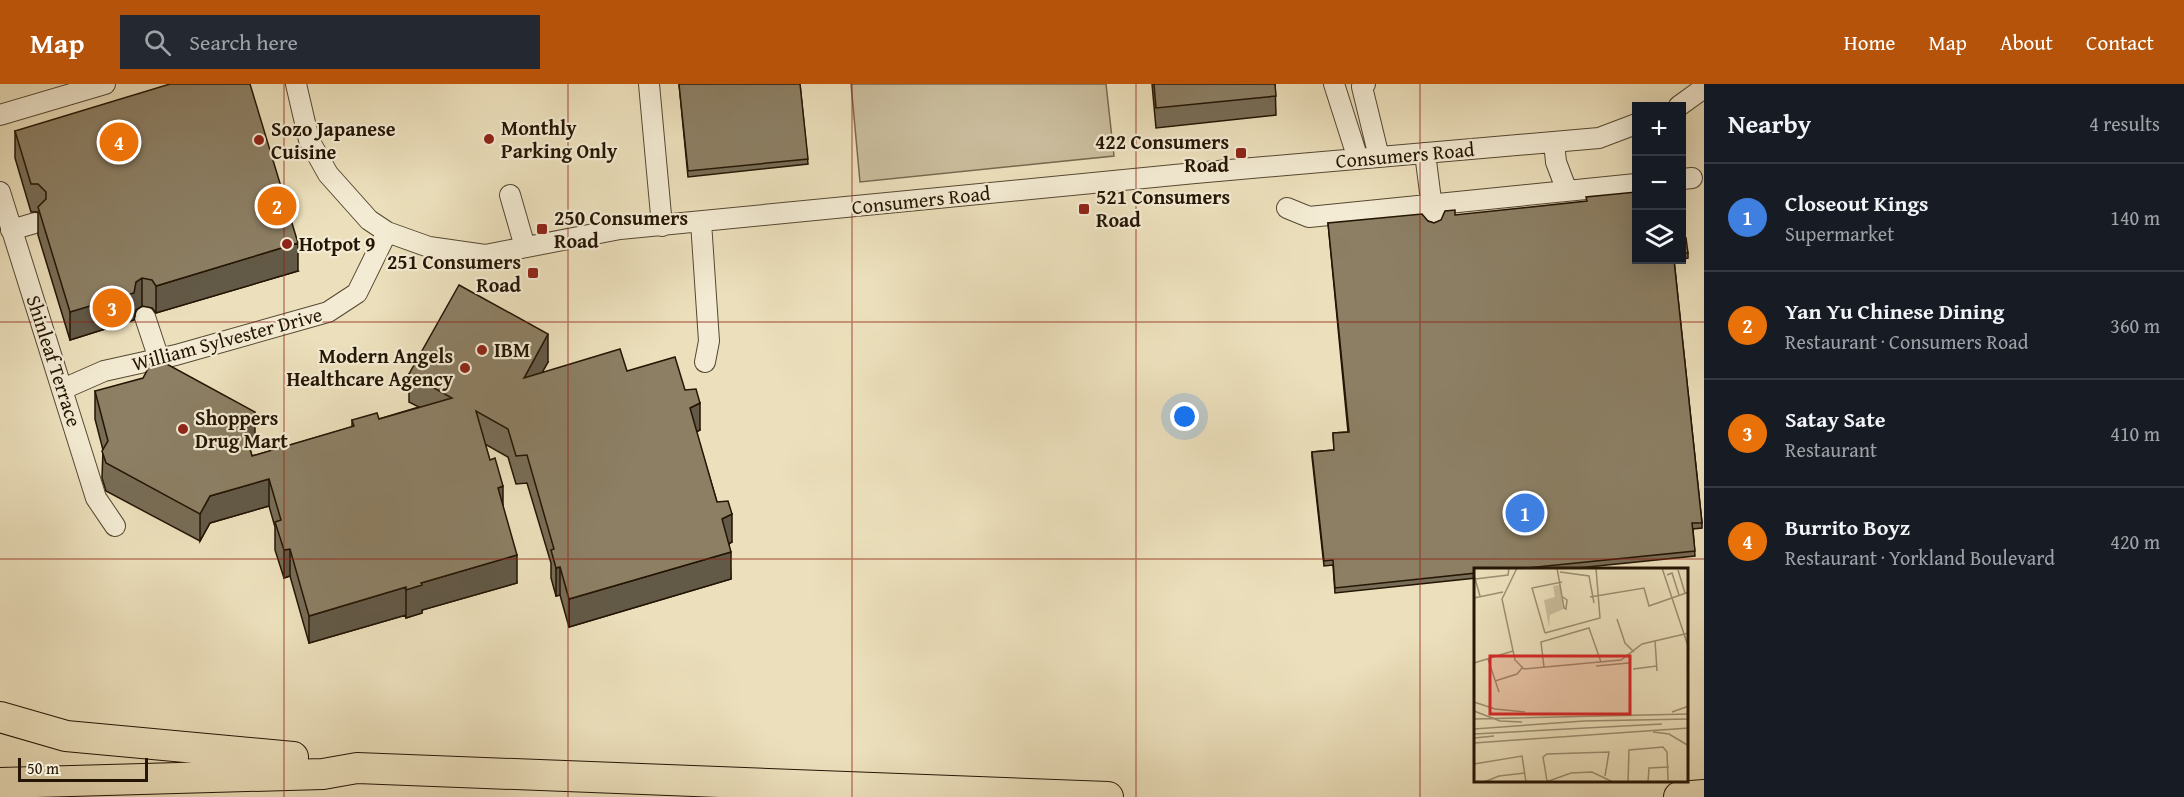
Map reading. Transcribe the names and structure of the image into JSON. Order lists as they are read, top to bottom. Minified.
{"streets":{"street":["Consumers Road","William Sylvester Drive","Shinleaf Terrace"]},"crossings":[["Consumers Road","William Sylvester Drive"],["William Sylvester Drive","Shinleaf Terrace"]],"places":{"other":["Monthly Parking Only","Sozo Japanese Cuisine","Hotpot 9","IBM","Modern Angels Healthcare Agency","Shoppers Drug Mart"],"transit":["422 Consumers Road","521 Consumers Road","250 Consumers Road","251 Consumers Road"]},"scale_bar":"50 m","page":{"header":"Map","search":"Search here","nav":["Home","Map","About","Contact"],"heading":["Nearby","4 results"],"map_buttons":["+","−"],"pins":["4","2","3","1"],"list":[{"mark":"1","name":"Closeout Kings","note":"Supermarket","value":"140 m"},{"mark":"2","name":"Yan Yu Chinese Dining","note":"Restaurant · Consumers Road","value":"360 m"},{"mark":"3","name":"Satay Sate","note":"Restaurant","value":"410 m"},{"mark":"4","name":"Burrito Boyz","note":"Restaurant · Yorkland Boulevard","value":"420 m"}],"scale":"50 m"}}
